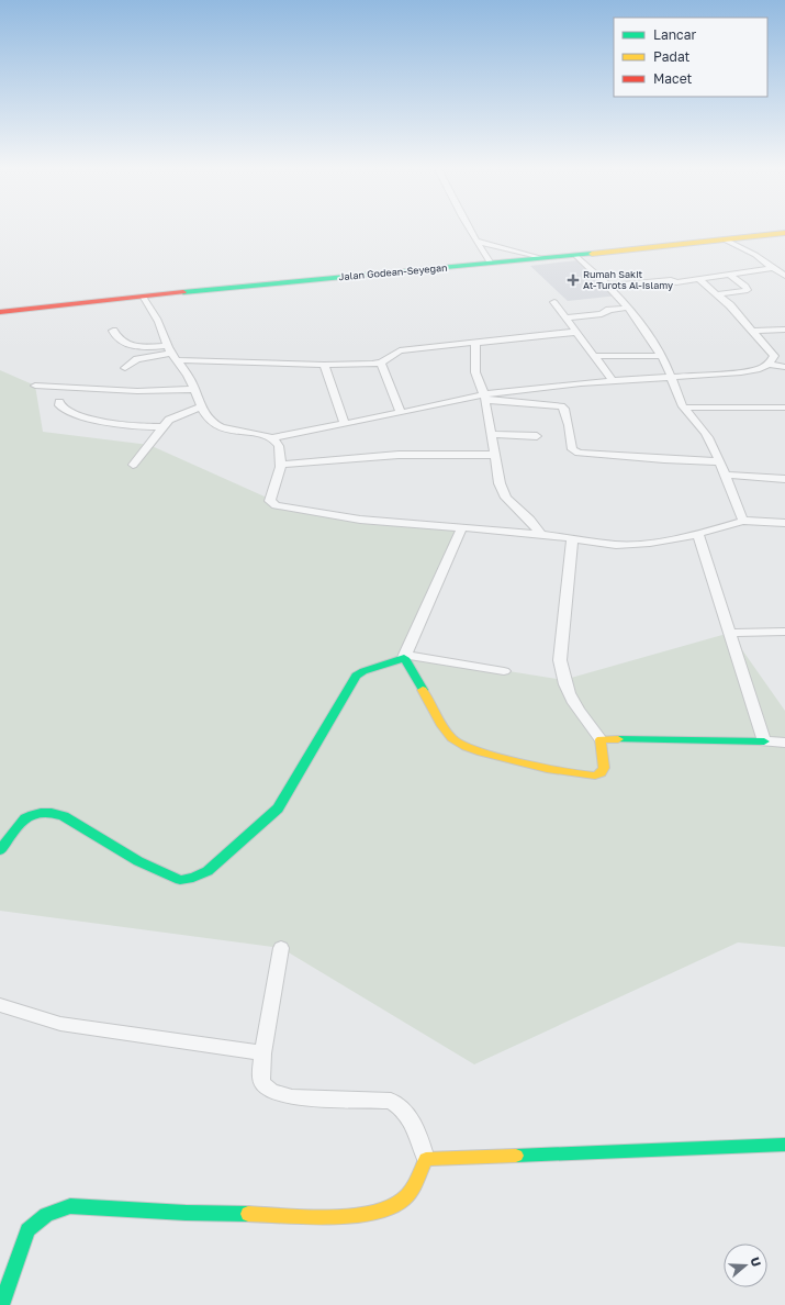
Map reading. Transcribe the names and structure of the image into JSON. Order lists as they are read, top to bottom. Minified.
{"streets":{"street":["Jalan Godean-Seyegan"]},"places":{"health":["Rumah Sakit At-Turots Al-Islamy"]},"legend":["Lancar","Padat","Macet"],"north":"right"}
